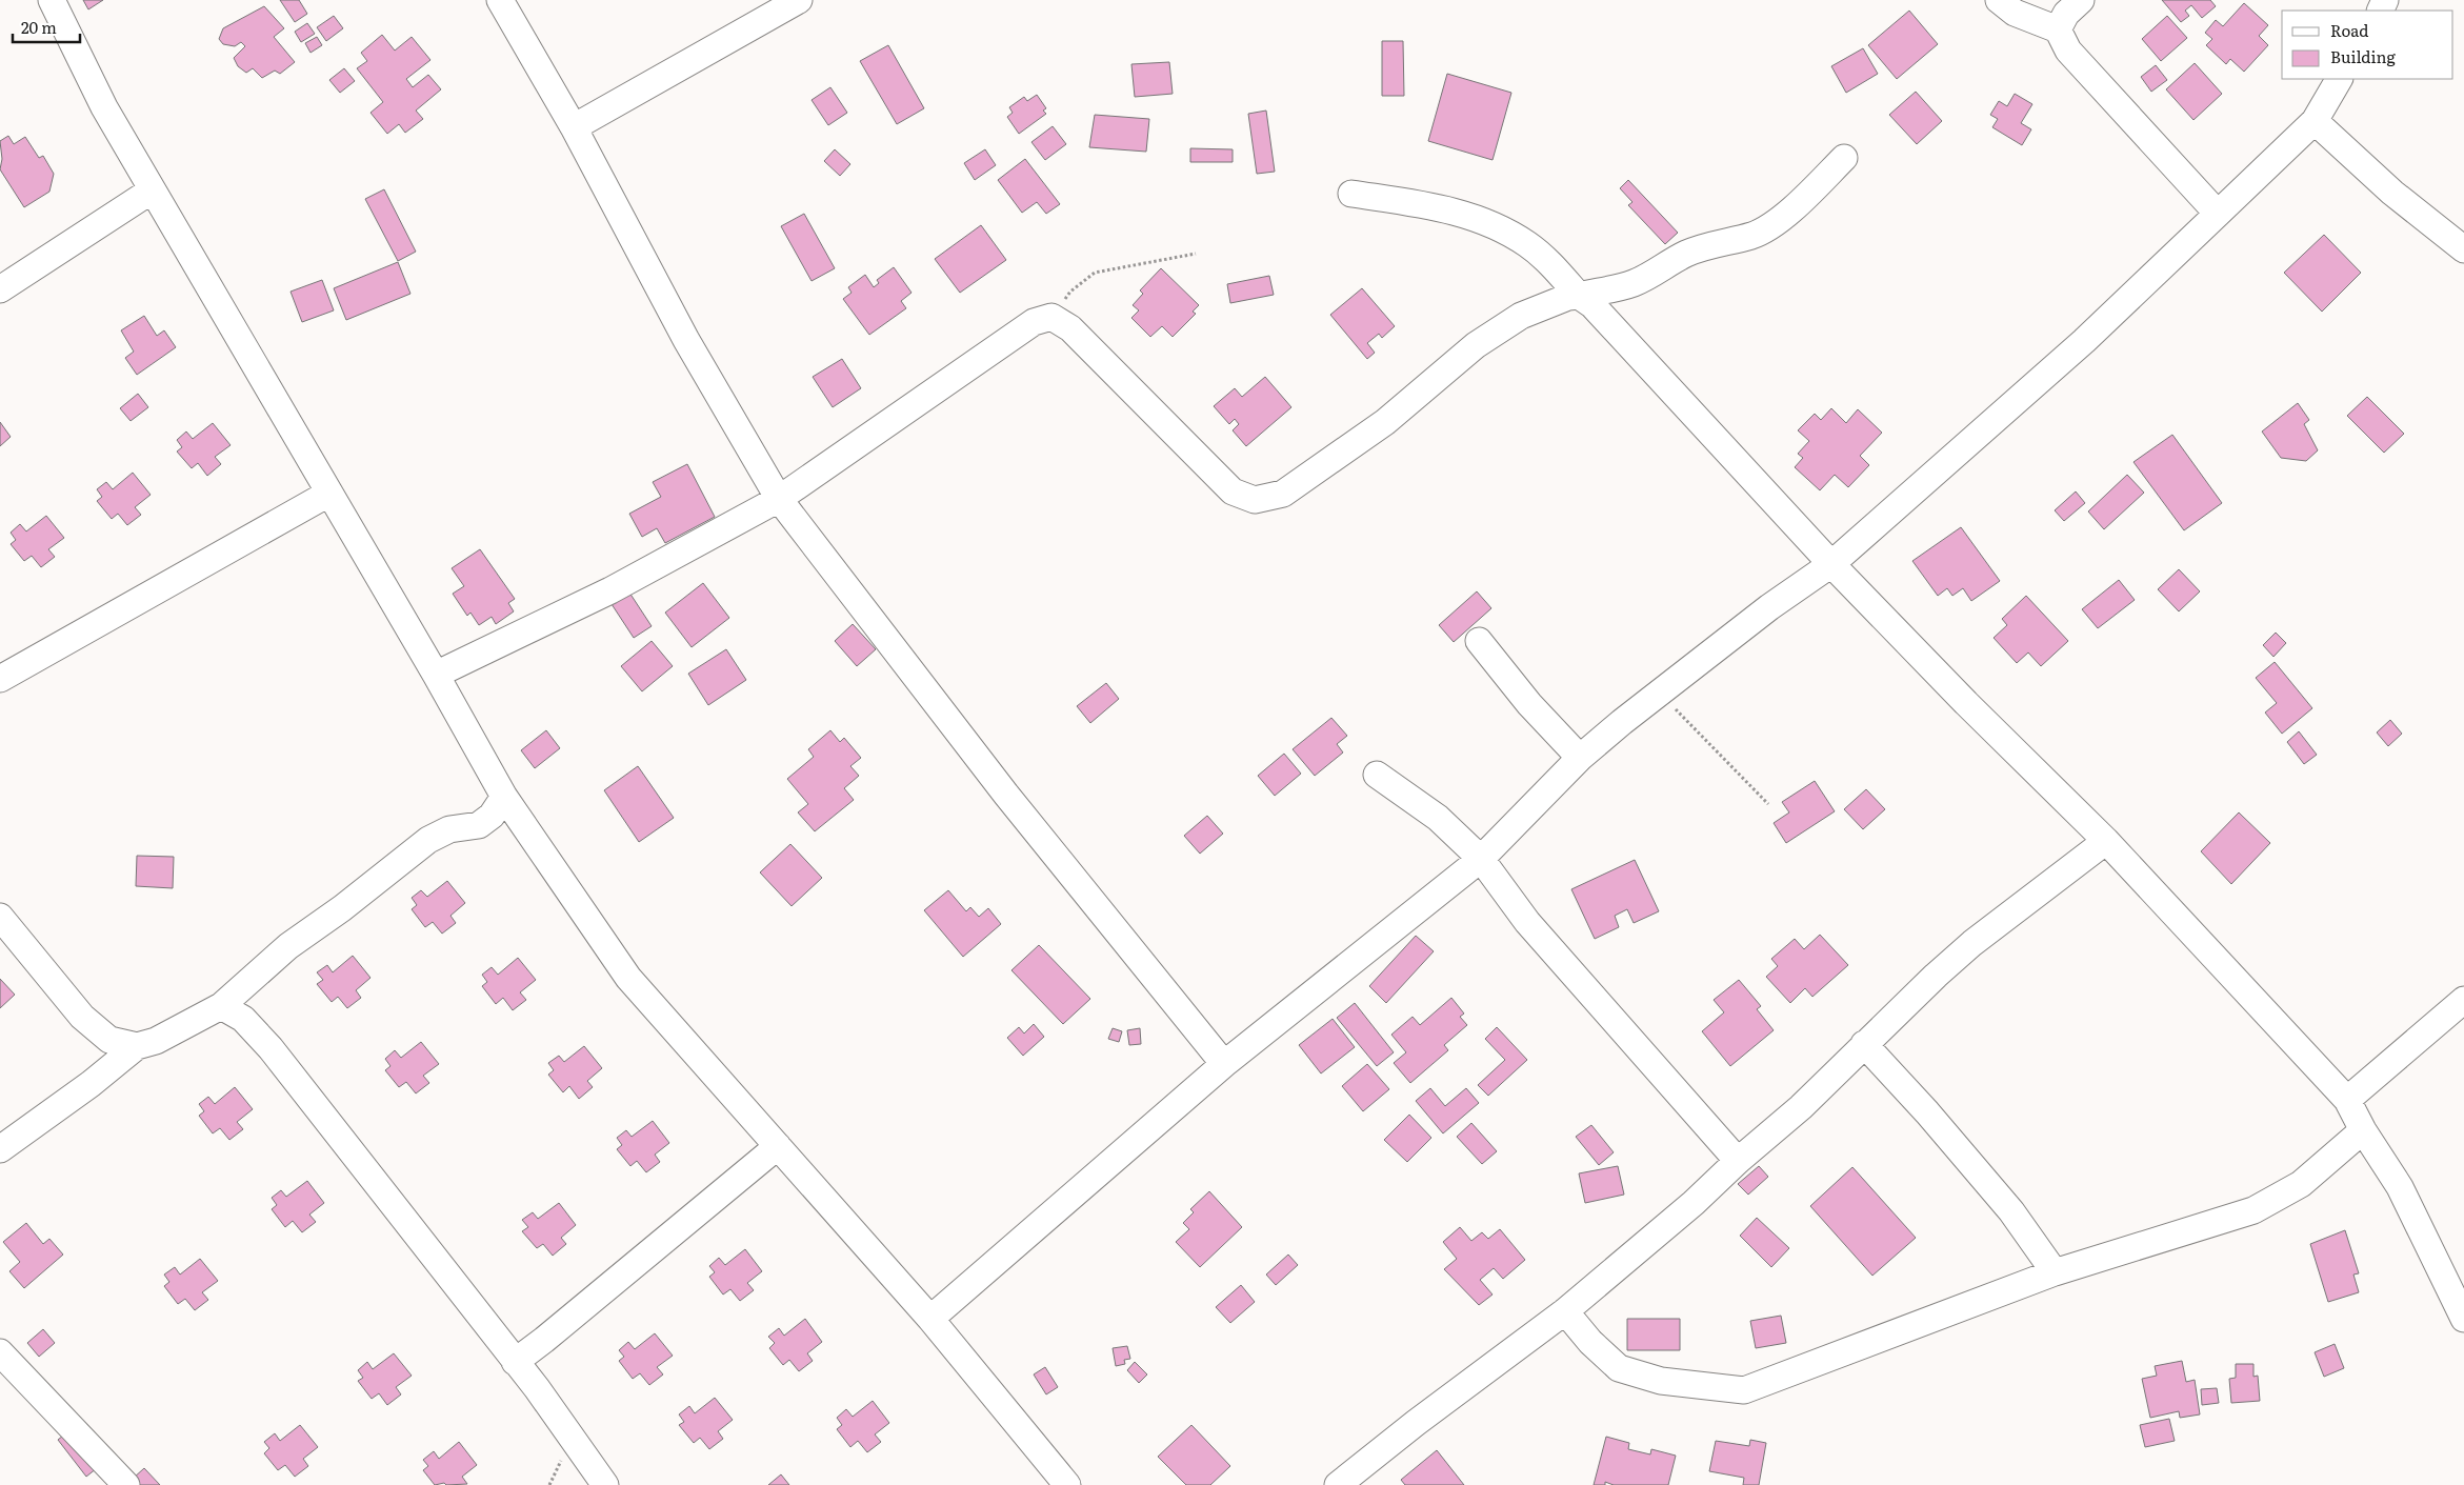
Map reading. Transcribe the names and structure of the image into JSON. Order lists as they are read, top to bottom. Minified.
{"legend":["Road","Building"],"scale_bar":"20 m"}
